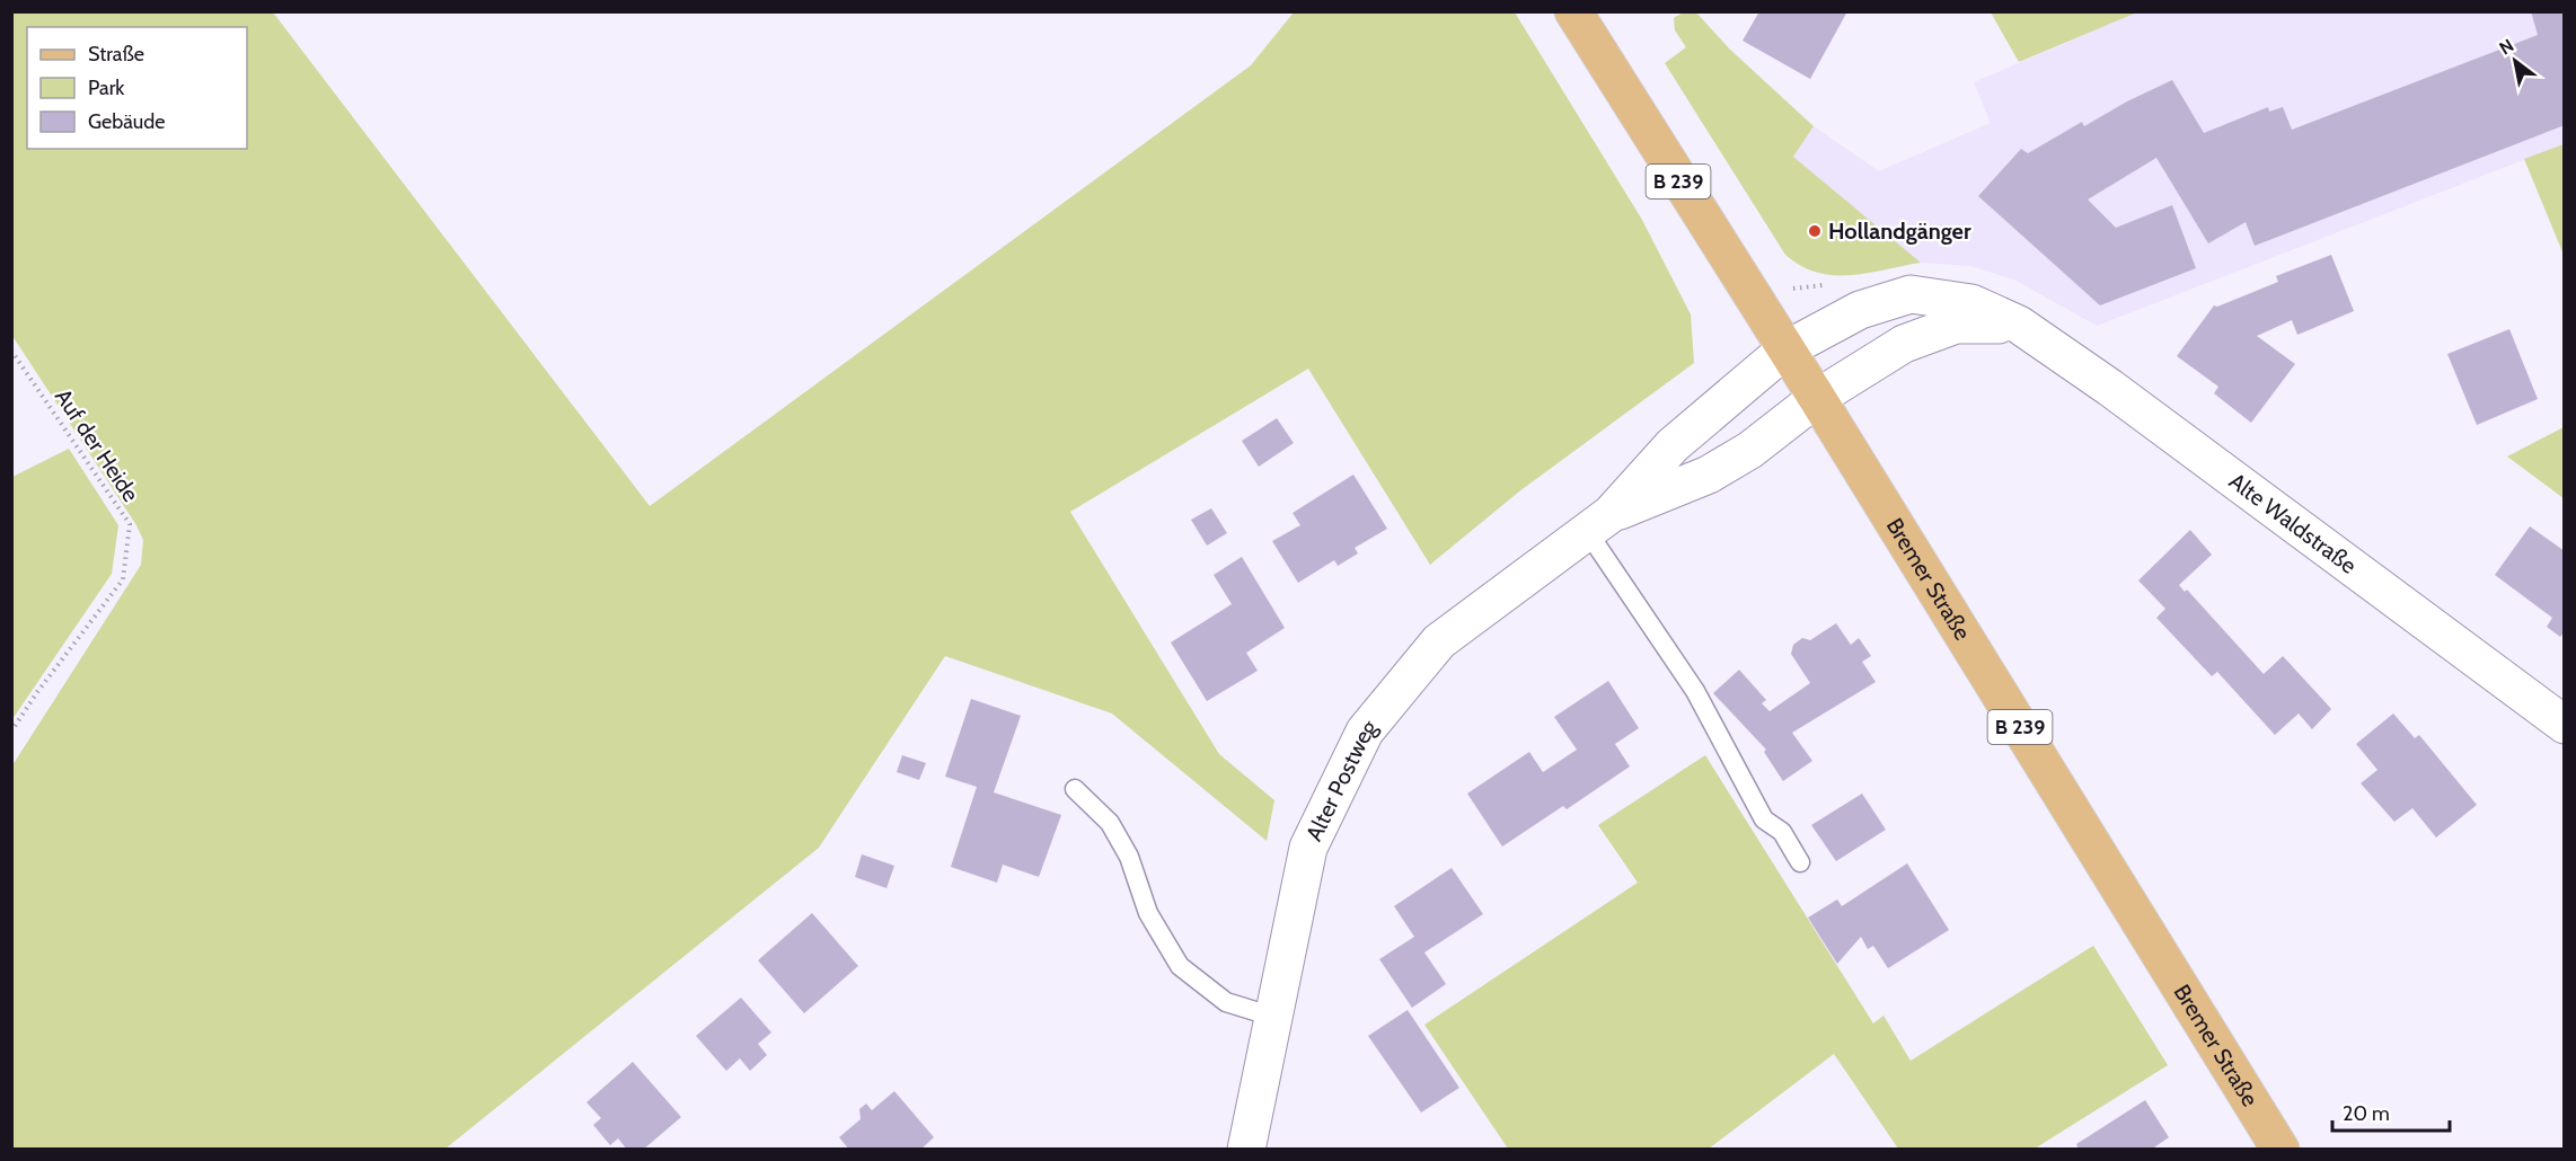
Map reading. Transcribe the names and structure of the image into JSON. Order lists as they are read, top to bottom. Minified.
{"streets":{"main road":["B 239","Bremer Straße"],"street":["Alte Waldstraße","Alter Postweg"],"path":["Auf der Heide"]},"crossings":[["Alte Waldstraße","Bremer Straße"],["Alte Waldstraße","Alter Postweg"],["Bremer Straße","Alter Postweg"]],"places":["Hollandgänger"],"legend":["Straße","Park","Gebäude"],"scale_bar":"20 m","north":"top left"}
